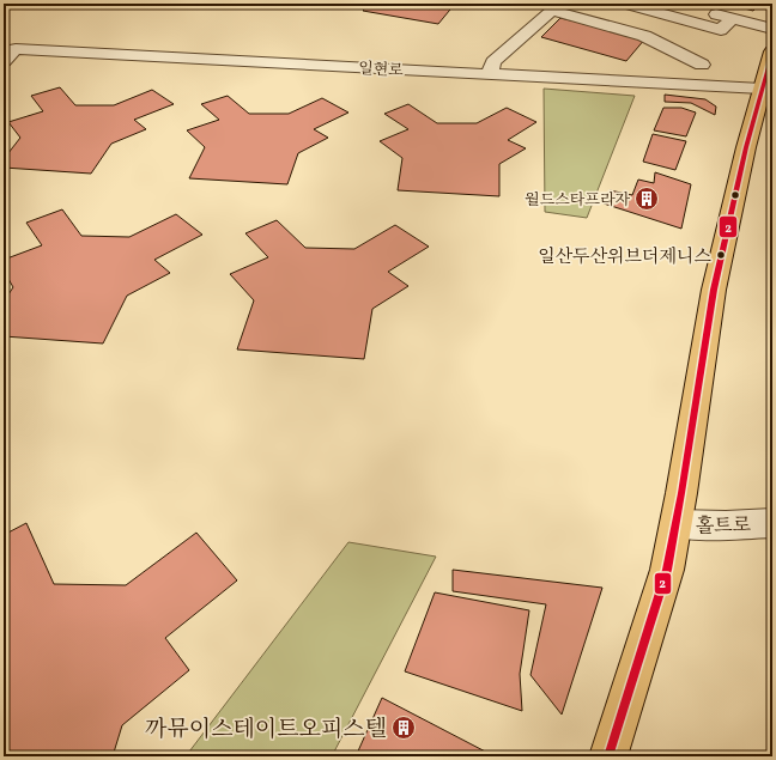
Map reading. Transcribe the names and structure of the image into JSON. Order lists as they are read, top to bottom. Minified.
{"streets":{"street":["일현로","홀트로"]},"places":{"building":["월드스타프라자","까뮤이스테이트오피스텔"],"other":["일산두산위브더제니스"]},"lines":["transit line 2"]}
